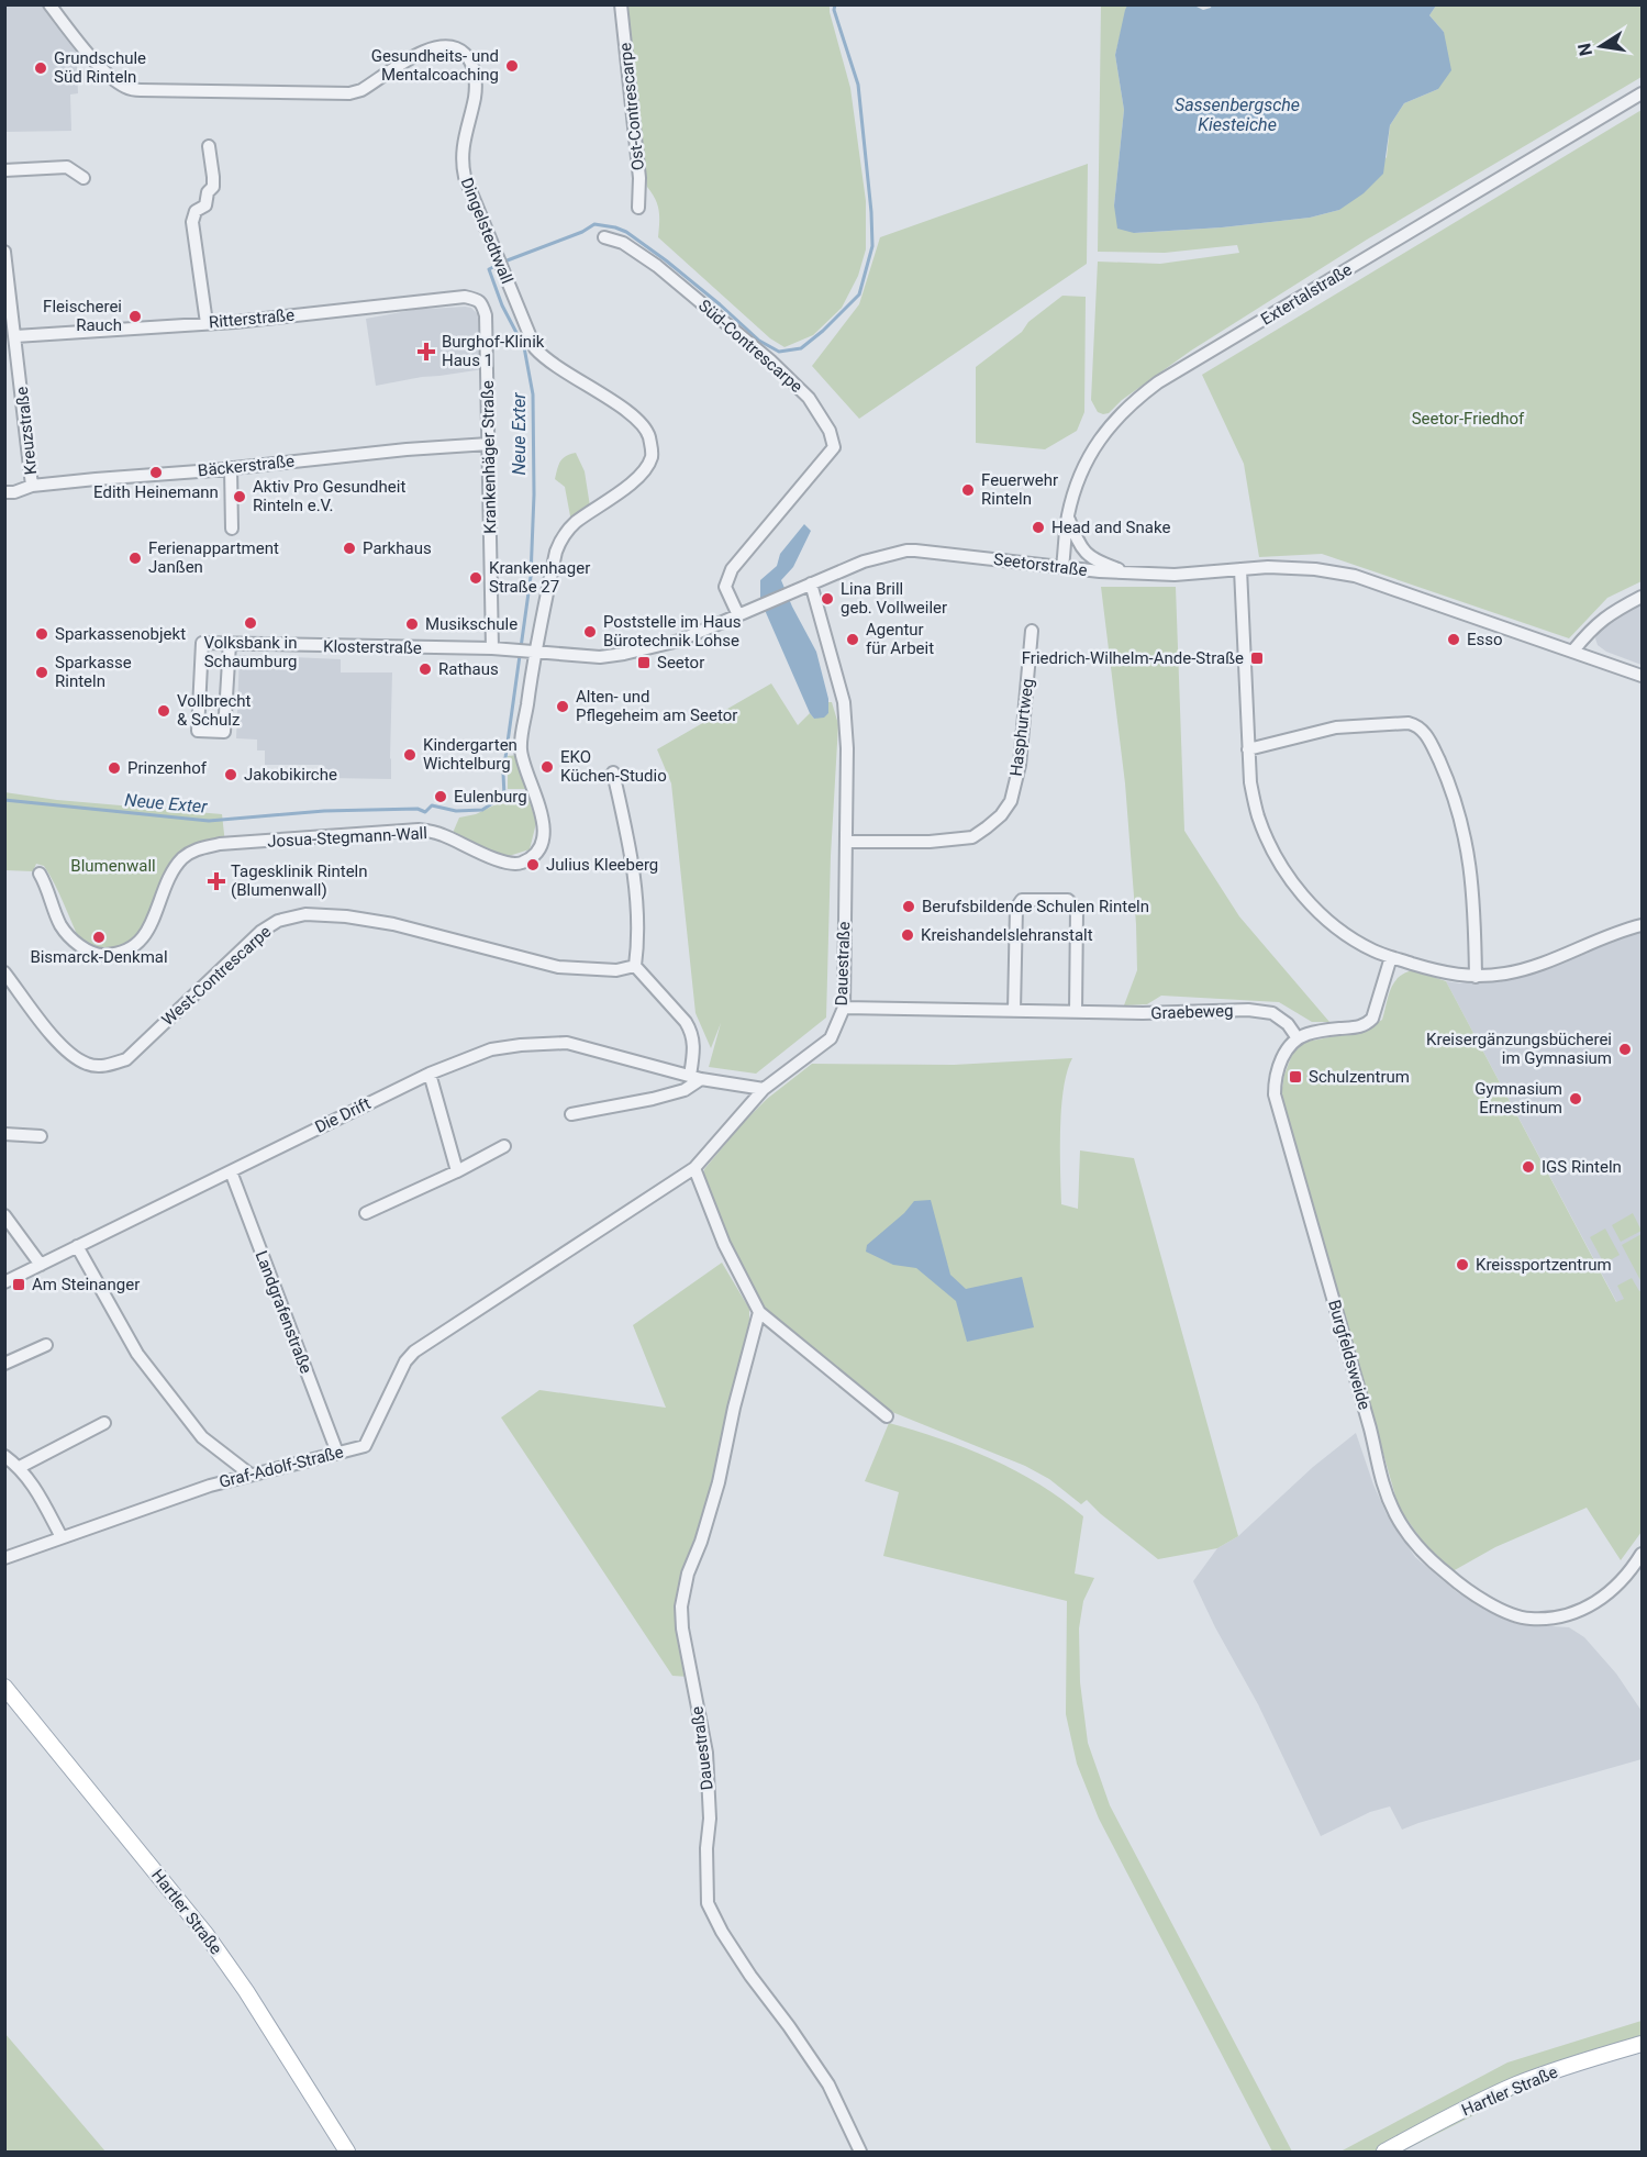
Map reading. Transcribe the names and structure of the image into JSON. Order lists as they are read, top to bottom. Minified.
{"streets":{"main road":["Hartler Straße"],"street":["Ost-Contrescarpe","Dingelstedtwall","Extertalstraße","Ritterstraße","Süd-Contrescarpe","Kreuzstraße","Krankenhäger Straße","Bäckerstraße","Seetorstraße","Klosterstraße","Hasphurtweg","Josua-Stegmann-Wall","Dauestraße","West-Contrescarpe","Graebeweg","Die Drift","Landgrafenstraße","Burgfeldsweide","Graf-Adolf-Straße"]},"crossings":[["Dingelstedtwall","Seetorstraße"],["Dingelstedtwall","Klosterstraße"],["Dingelstedtwall","Josua-Stegmann-Wall"],["Extertalstraße","Seetorstraße"],["Ritterstraße","Kreuzstraße"],["Ritterstraße","Krankenhäger Straße"],["Süd-Contrescarpe","Seetorstraße"],["Kreuzstraße","Bäckerstraße"],["Krankenhäger Straße","Bäckerstraße"],["Krankenhäger Straße","Klosterstraße"],["Seetorstraße","Klosterstraße"],["Seetorstraße","Josua-Stegmann-Wall"],["Seetorstraße","Dauestraße"],["Klosterstraße","Josua-Stegmann-Wall"],["Hasphurtweg","Dauestraße"],["Dauestraße","Graebeweg"],["Dauestraße","Die Drift"],["Dauestraße","Graf-Adolf-Straße"],["Graebeweg","Burgfeldsweide"],["Die Drift","Landgrafenstraße"],["Landgrafenstraße","Graf-Adolf-Straße"]],"water":["Sassenbergsche Kiesteiche","Neue Exter"],"parks":["Seetor-Friedhof","Blumenwall"],"places":{"other":["Gesundheits- und Mentalcoaching","Grundschule Süd Rinteln","Fleischerei Rauch","Edith Heinemann","Feuerwehr Rinteln","Aktiv Pro Gesundheit Rinteln e.V.","Head and Snake","Parkhaus","Ferienappartment Janßen","Krankenhager Straße 27","Lina Brill geb. Vollweiler","Volksbank in Schaumburg","Musikschule","Poststelle im Haus Bürotechnik Lohse","Sparkassenobjekt","Agentur für Arbeit","Esso","Rathaus","Sparkasse Rinteln","Alten- und Pflegeheim am Seetor","Vollbrecht & Schulz","Kindergarten Wichtelburg","EKO Küchen-Studio","Prinzenhof","Jakobikirche","Eulenburg","Julius Kleeberg","Berufsbildende Schulen Rinteln","Kreishandelslehranstalt","Bismarck-Denkmal","Kreisergänzungsbücherei im Gymnasium","Gymnasium Ernestinum","IGS Rinteln","Kreissportzentrum"],"health":["Burghof-Klinik Haus 1","Tagesklinik Rinteln (Blumenwall)"],"transit":["Friedrich-Wilhelm-Ande-Straße","Seetor","Schulzentrum","Am Steinanger"]},"north":"left"}
